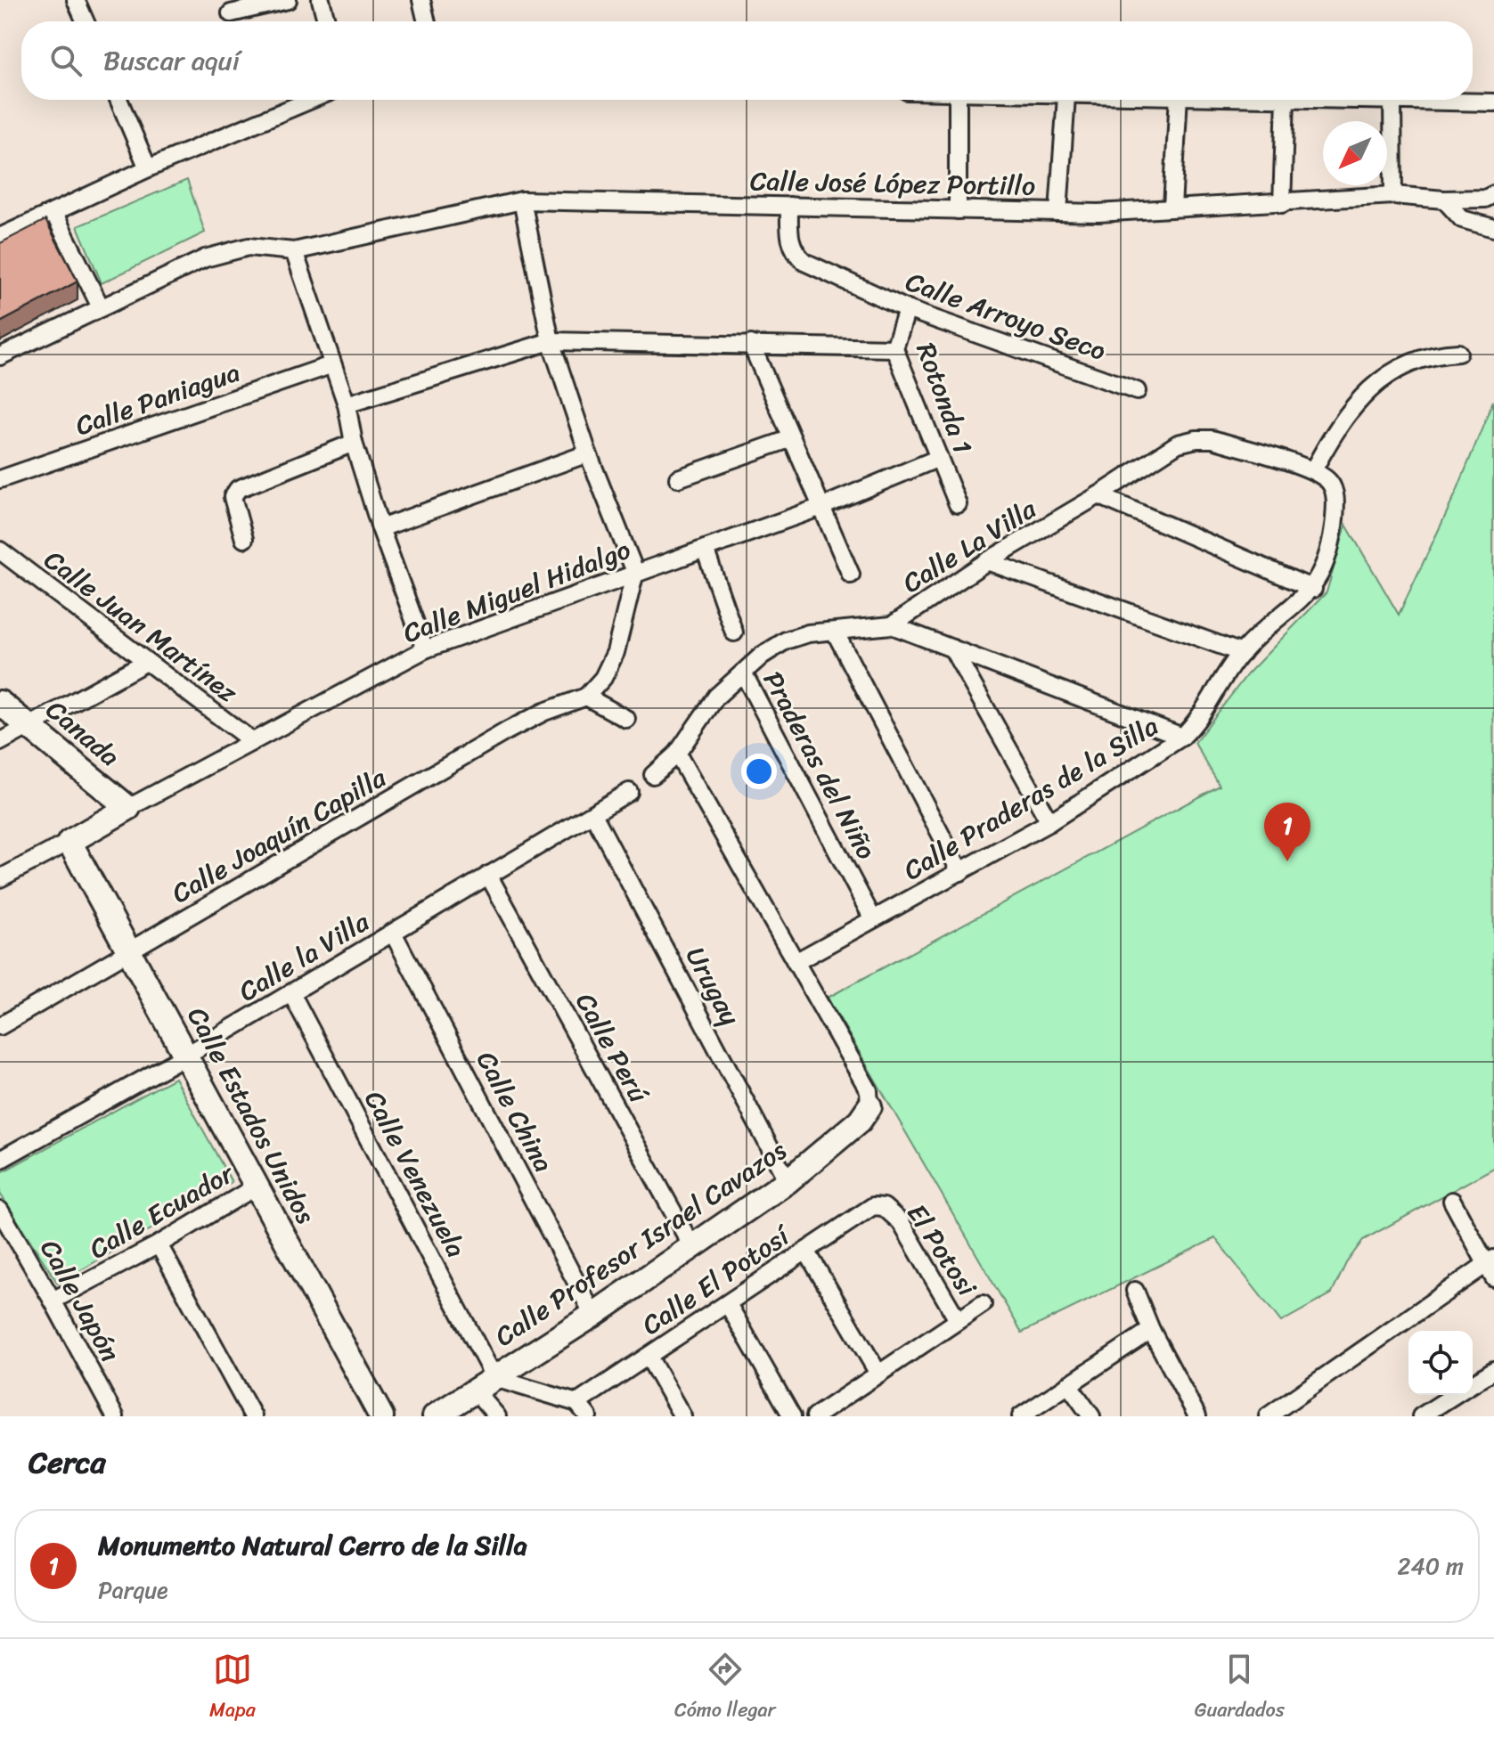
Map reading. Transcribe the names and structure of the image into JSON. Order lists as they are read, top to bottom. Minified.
{"streets":{"street":["Calle José López Portillo","Calle Arroyo Seco","Rotonda 1","Calle Paniagua","Calle La Villa","Calle Miguel Hidalgo","Calle Juan Martínez","Canada","Praderas del Niño","Calle Praderas de la Silla","Calle Joaquín Capilla","Calle la Villa","Urugay","Calle Perú","Calle China","Calle Estados Unidos","Calle Venezuela","Calle Ecuador","Calle Profesor Israel Cavazos","El Potosi","Calle El Potosí","Calle Japón"]},"crossings":[["Calle José López Portillo","Calle Arroyo Seco"],["Calle Arroyo Seco","Rotonda 1"],["Rotonda 1","Calle Miguel Hidalgo"],["Calle La Villa","Praderas del Niño"],["Calle La Villa","Calle Praderas de la Silla"],["Calle Miguel Hidalgo","Calle Juan Martínez"],["Calle Miguel Hidalgo","Canada"],["Praderas del Niño","Calle Praderas de la Silla"],["Calle Joaquín Capilla","Calle Estados Unidos"],["Calle la Villa","Urugay"],["Calle la Villa","Calle Perú"],["Calle la Villa","Calle China"],["Calle la Villa","Calle Estados Unidos"],["Calle la Villa","Calle Venezuela"],["Urugay","Calle Profesor Israel Cavazos"],["Calle Perú","Calle Profesor Israel Cavazos"],["Calle China","Calle Profesor Israel Cavazos"],["Calle Estados Unidos","Calle Ecuador"],["Calle Venezuela","Calle Profesor Israel Cavazos"],["Calle Ecuador","Calle Japón"],["El Potosi","Calle El Potosí"]],"north":"bottom left","page":{"search":"Buscar aquí","pins":"1","heading":"Cerca","list":[{"mark":"1","name":"Monumento Natural Cerro de la Silla","note":"Parque","value":"240 m"}],"nav":["Mapa","Cómo llegar","Guardados"]}}
